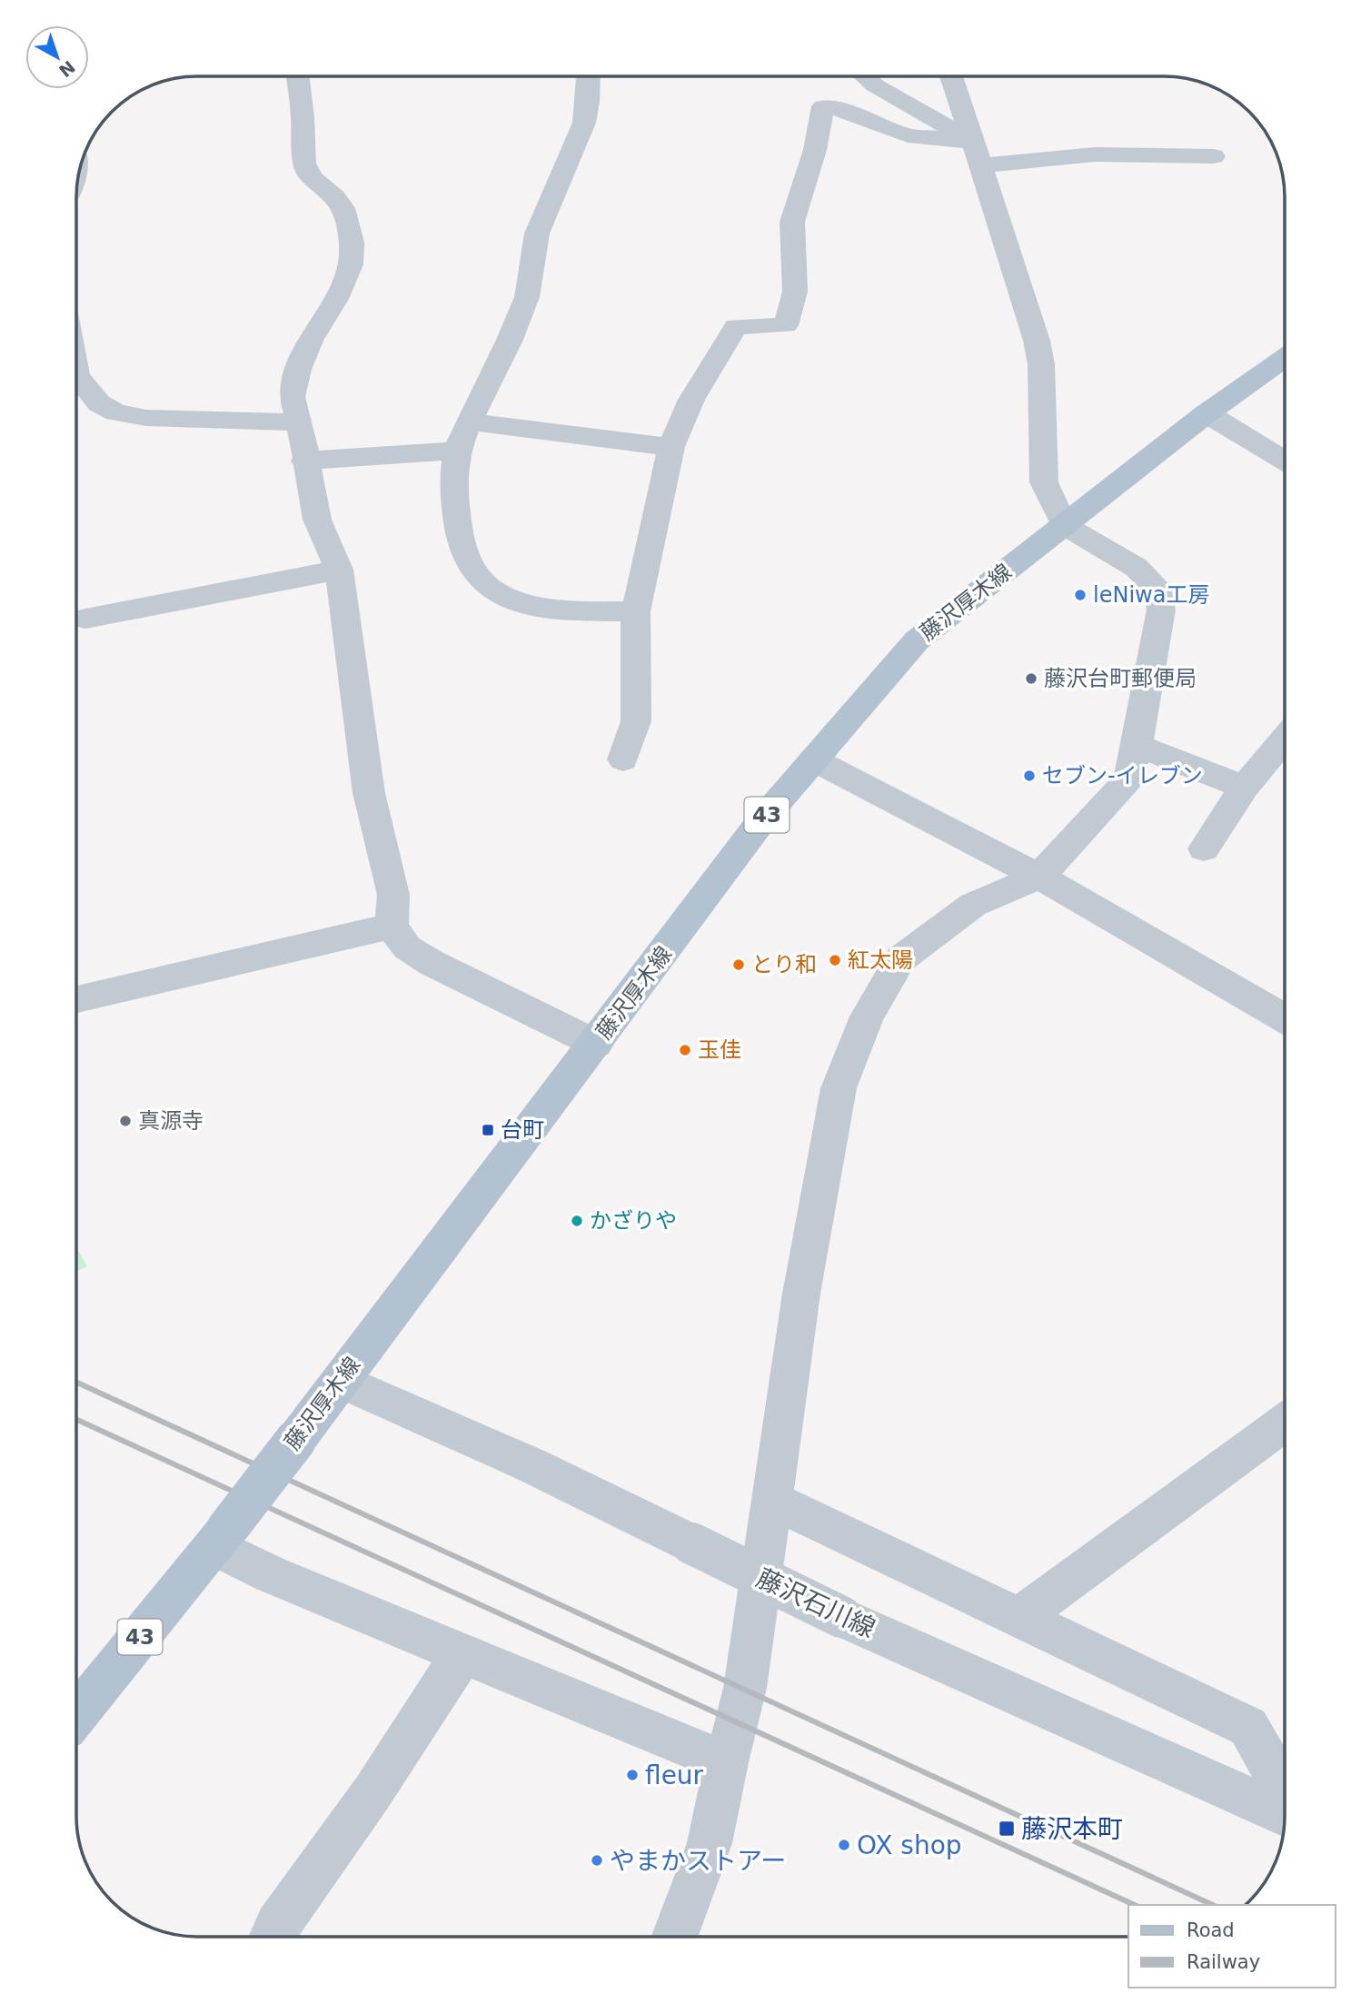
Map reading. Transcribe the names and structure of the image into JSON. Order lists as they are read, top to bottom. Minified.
{"streets":{"main road":["藤沢厚木線","43"],"street":["藤沢石川線"]},"crossings":[["藤沢厚木線","藤沢石川線"]],"places":{"other":["leNiwa工房","藤沢台町郵便局","セブン-イレブン","紅太陽","とり和","玉佳","真源寺","かざりや","fleur","OX shop","やまかストアー"],"transit":["台町","藤沢本町"]},"legend":["Road","Railway"],"north":"bottom right"}
